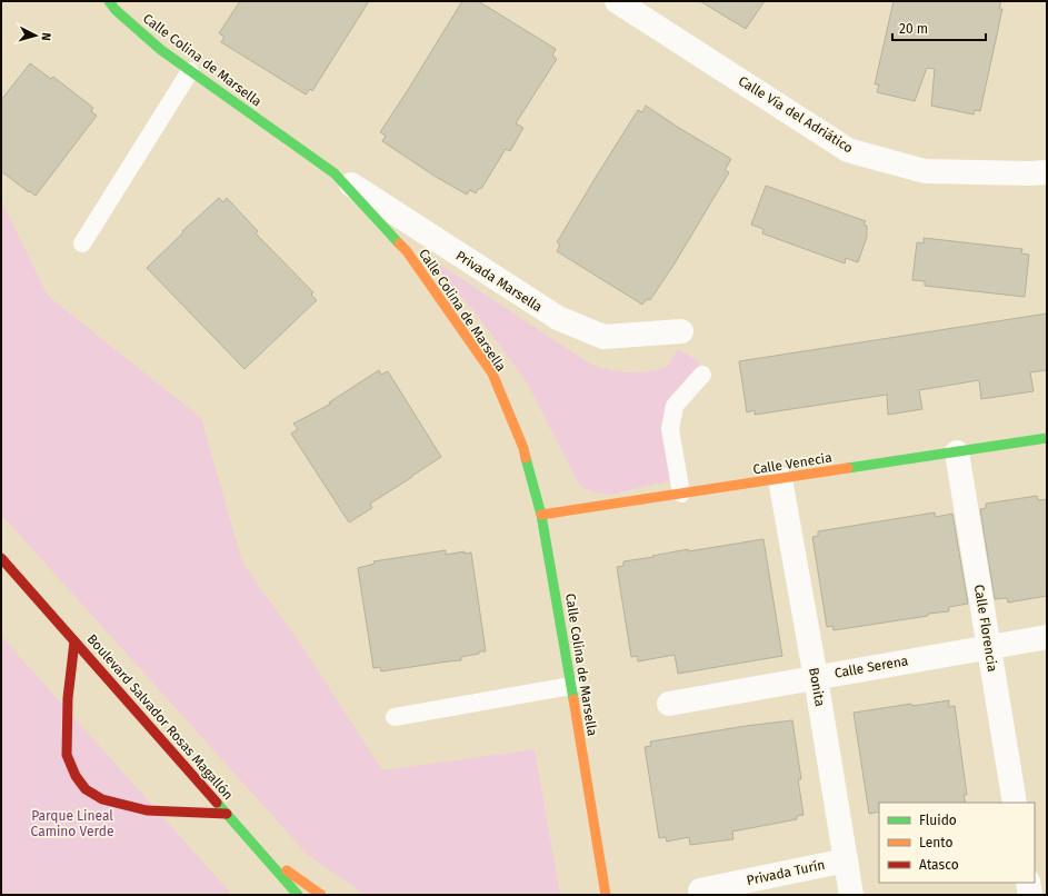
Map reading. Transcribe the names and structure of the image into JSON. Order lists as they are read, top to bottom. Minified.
{"streets":{"main road":["Calle Colina de Marsella","Calle Venecia","Boulevard Salvador Rosas Magallón"],"street":["Calle Vía del Adriático","Privada Marsella","Calle Florencia","Calle Serena","Bonita","Privada Turín"]},"crossings":[["Calle Colina de Marsella","Privada Marsella"],["Calle Colina de Marsella","Calle Venecia"],["Calle Venecia","Calle Florencia"],["Calle Venecia","Bonita"],["Calle Florencia","Calle Serena"],["Calle Serena","Bonita"],["Bonita","Privada Turín"]],"parks":["Parque Lineal Camino Verde"],"legend":["Fluido","Lento","Atasco"],"scale_bar":"20 m","north":"right"}
